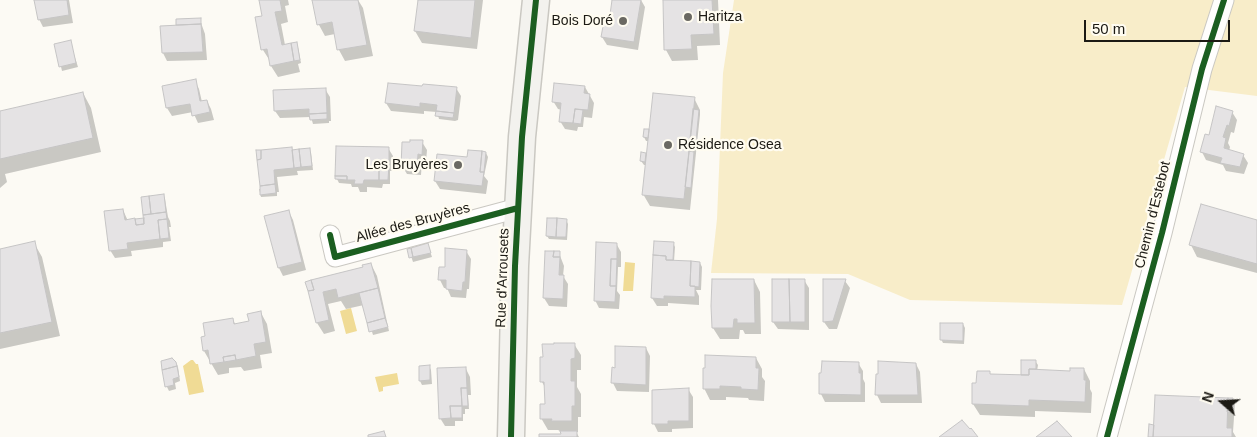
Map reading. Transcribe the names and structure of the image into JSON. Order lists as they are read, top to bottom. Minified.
{"streets":{"main road":["Rue d'Arrousets"],"street":["Chemin d'Estebot","Allée des Bruyères"]},"crossings":[["Allée des Bruyères","Rue d'Arrousets"]],"places":["Haritza","Bois Doré","Résidence Osea","Les Bruyères"],"scale_bar":"50 m","north":"left"}
